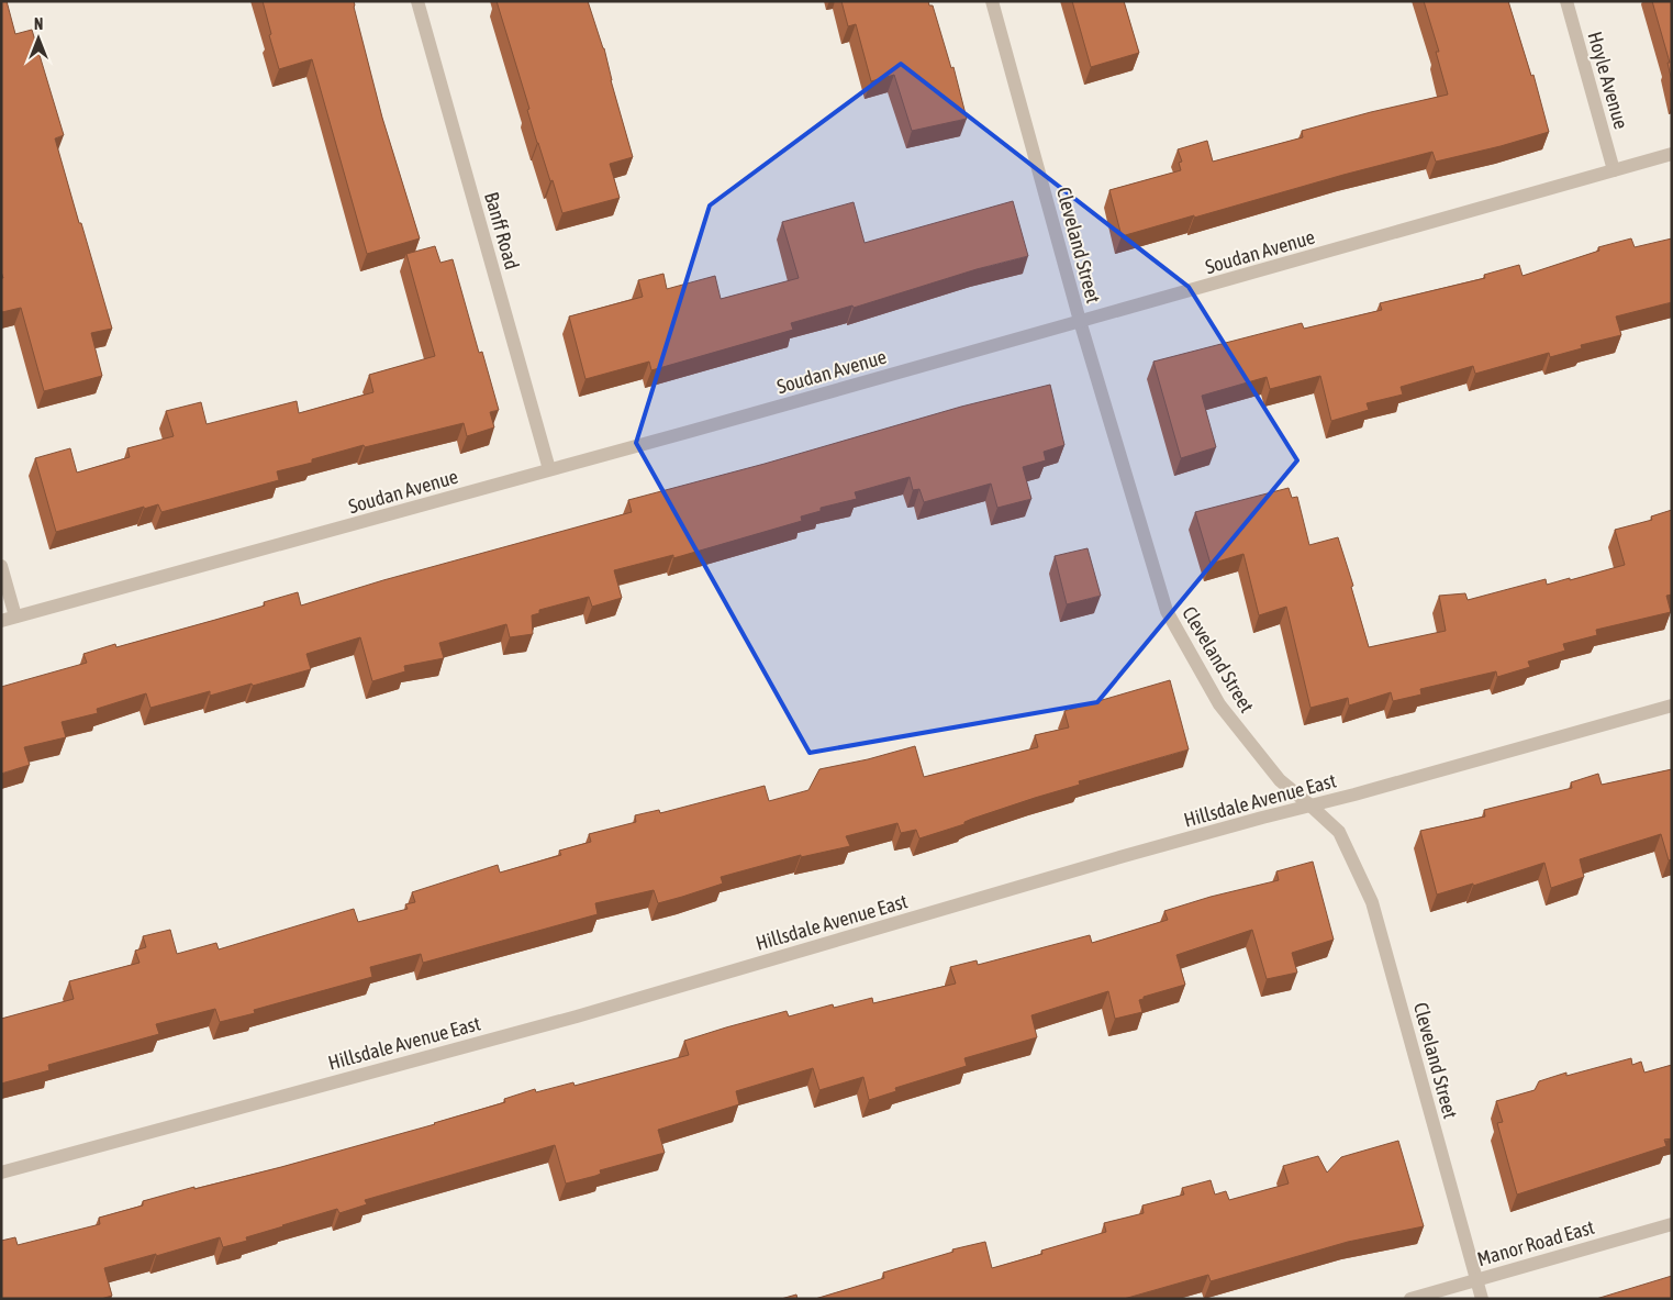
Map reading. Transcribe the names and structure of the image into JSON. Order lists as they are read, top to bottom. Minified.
{"streets":{"street":["Hoyle Avenue","Banff Road","Cleveland Street","Soudan Avenue","Hillsdale Avenue East","Manor Road East"]},"crossings":[["Hoyle Avenue","Soudan Avenue"],["Banff Road","Soudan Avenue"],["Cleveland Street","Soudan Avenue"],["Cleveland Street","Hillsdale Avenue East"],["Cleveland Street","Manor Road East"]],"north":"top"}
